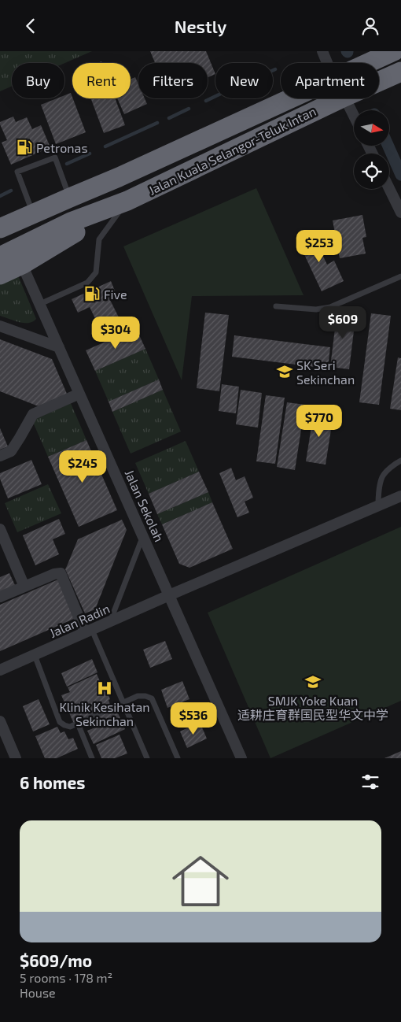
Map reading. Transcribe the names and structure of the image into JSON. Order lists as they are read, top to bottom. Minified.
{"streets":{"highway":["Jalan Kuala Selangor-Teluk Intan"],"street":["Jalan Sekolah","Jalan Radin"]},"crossings":[["Jalan Kuala Selangor-Teluk Intan","Jalan Sekolah"],["Jalan Sekolah","Jalan Radin"]],"places":{"fuel station":["Petronas","Five"],"school or university":["SK Seri Sekinchan","SMJK Yoke Kuan 适耕庄育群国民型华文中学"],"hospital":["Klinik Kesihatan Sekinchan"]},"north":"right","page":{"header":"Nestly","chip":["Buy","Rent","Filters","New","Apartment"],"price":["$253","$609","$304","$770","$245","$536"],"heading":"6 homes","list":[{"name":"$609/mo","note":"5 rooms · 178 m² · House"}]}}
